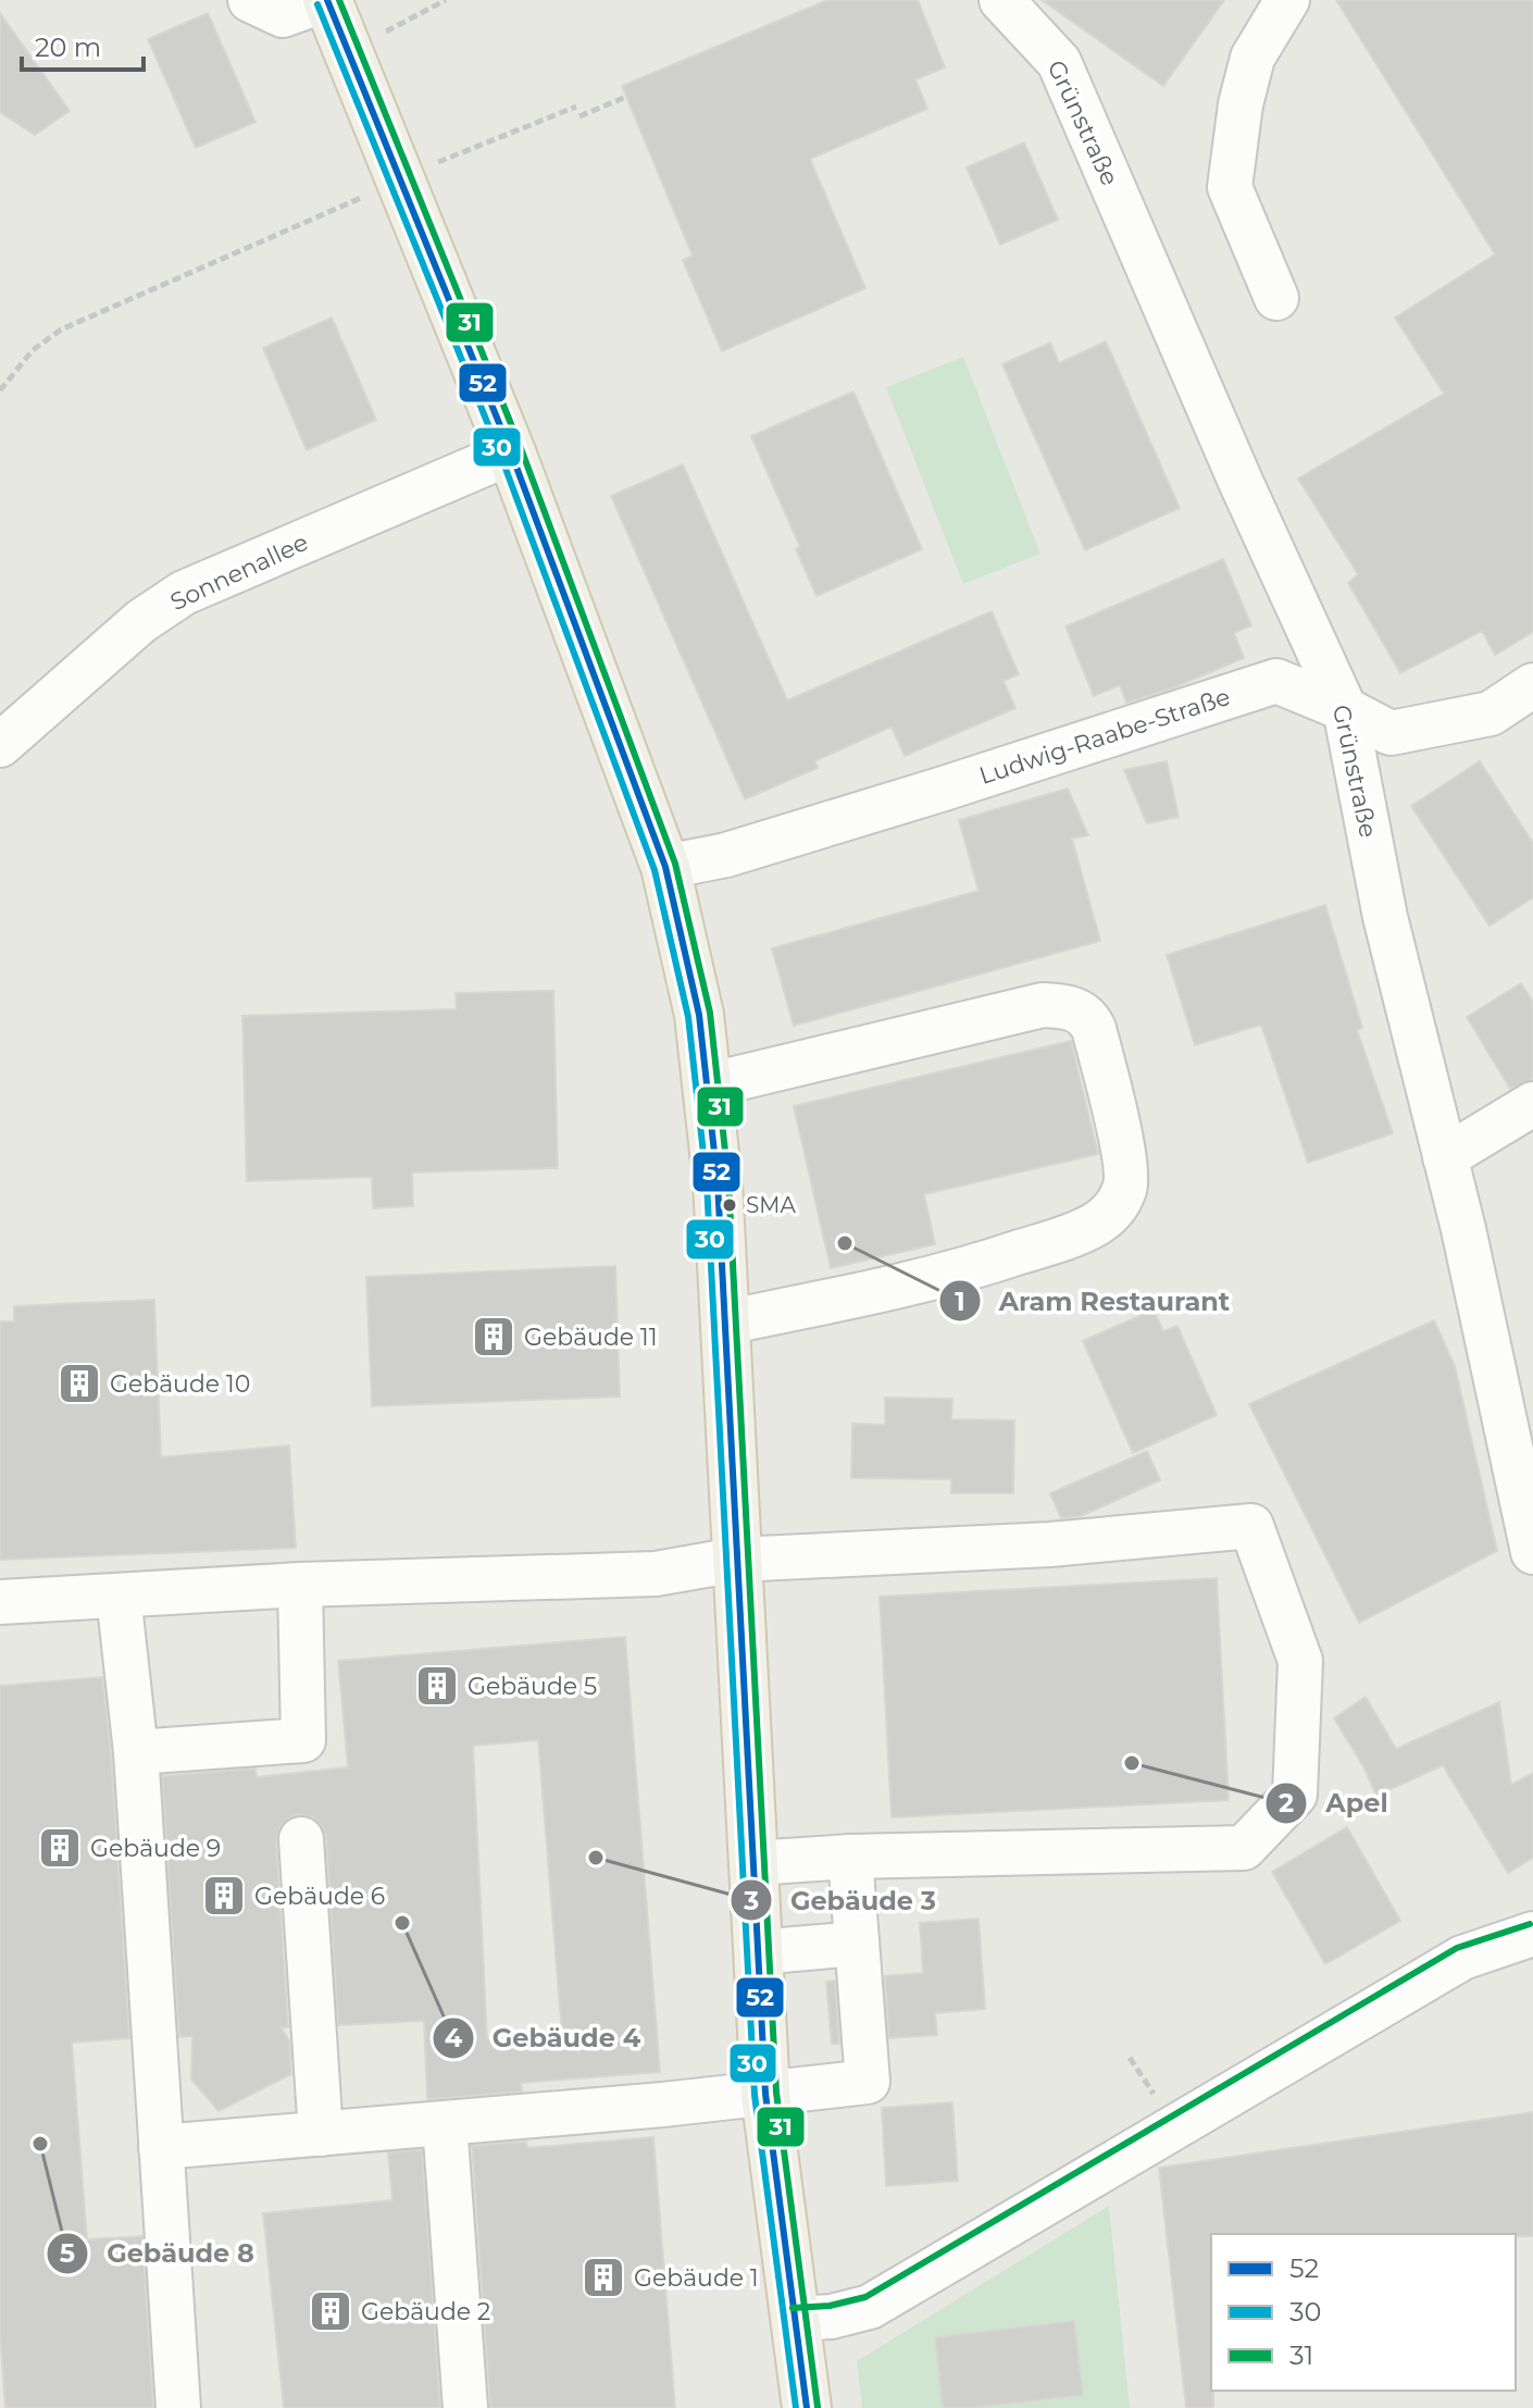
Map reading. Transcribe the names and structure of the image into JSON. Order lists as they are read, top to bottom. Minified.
{"streets":{"street":["Grünstraße","Sonnenallee","Ludwig-Raabe-Straße"]},"crossings":[["Grünstraße","Ludwig-Raabe-Straße"]],"places":{"other":["SMA","Aram Restaurant","Apel","Gebäude 3","Gebäude 4","Gebäude 8"],"building":["Gebäude 11","Gebäude 10","Gebäude 5","Gebäude 9","Gebäude 6","Gebäude 1","Gebäude 2"]},"lines":["transit line 52","transit line 31","transit line 30"],"legend":["52","30","31"],"scale_bar":"20 m"}
